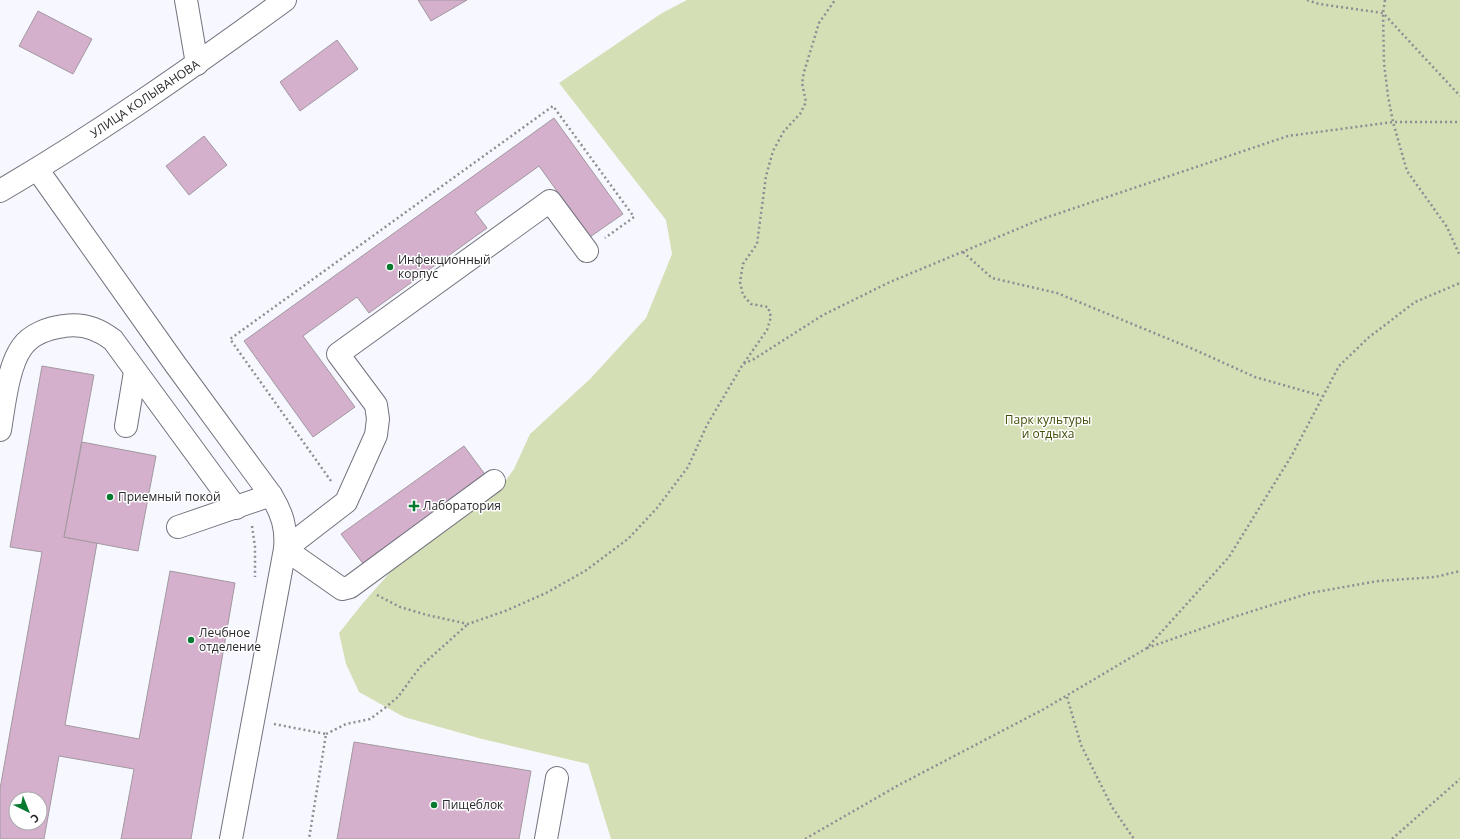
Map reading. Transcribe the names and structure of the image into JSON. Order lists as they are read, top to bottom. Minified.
{"streets":{"street":["УЛИЦА КОЛЫВАНОВА"]},"parks":["Парк культуры и отдыха"],"places":{"other":["Инфекционный корпус","Приемный покой","Лечбное отделение","Пищеблок"],"health":["Лаборатория"]},"north":"bottom right"}
